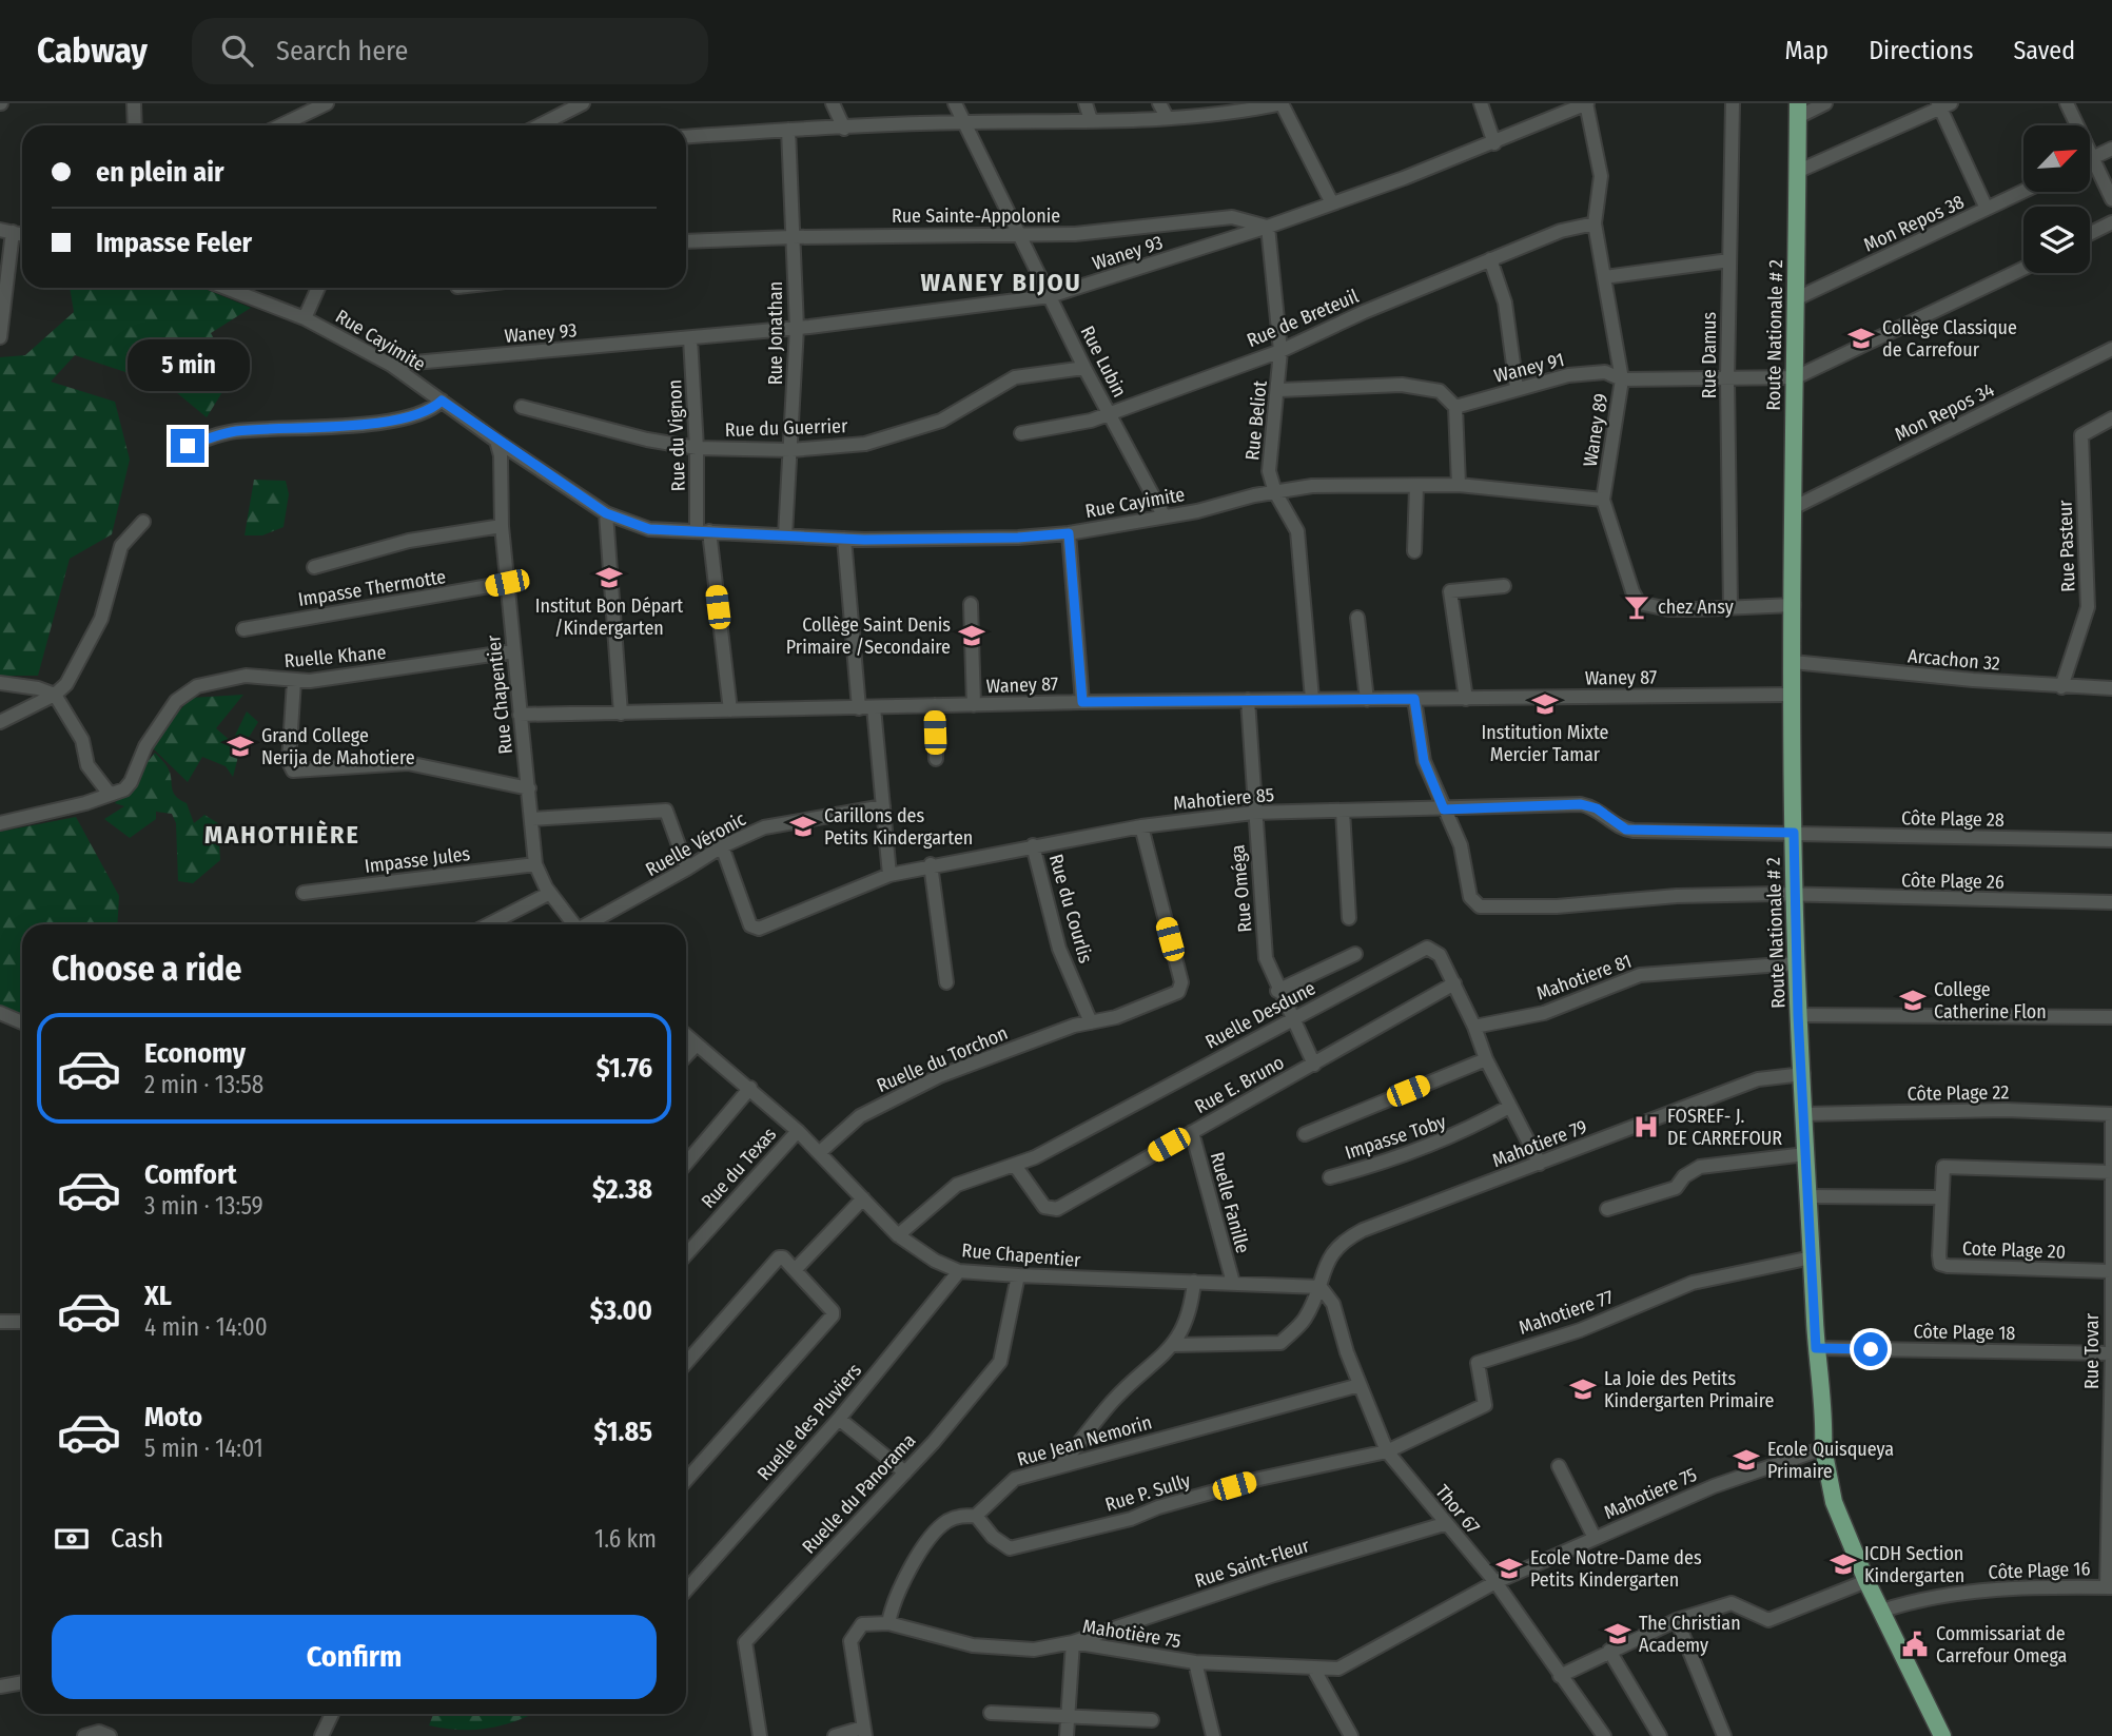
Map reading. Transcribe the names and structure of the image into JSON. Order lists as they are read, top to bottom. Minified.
{"streets":{"main road":["Route Nationale # 2"],"street":["Rue Sainte-Appolonie","Mon Repos 38","Waney 93","Rue de Breteuil","Rue Jonathan","Rue Cayimite","Rue Damus","Rue Lubin","Waney 91","Mon Repos 34","Rue Beliot","Rue du Guerrier","Waney 89","Rue du Vignon","Rue Pasteur","Impasse Thermotte","Ruelle Khane","Arcachon 32","Waney 87","Rue Chapentier","Mahotiere 85","Côte Plage 28","Ruelle Véronic","Impasse Jules","Côte Plage 26","Rue Oméga","Rue du Courlis","Mahotiere 81","Ruelle Desdune","Ruelle du Torchon","Rue E. Bruno","Côte Plage 22","Impasse Toby","Mahotiere 79","Rue du Texas","Ruelle Fanille","Cote Plage 20","Mahotiere 77","Côte Plage 18","Rue Tovar","Ruelle des Pluviers","Rue Jean Nemorin","Rue P. Sully","Ruelle du Panorama","Mahotiere 75","Thor 67","Rue Saint-Fleur","Côte Plage 16","Mahotière 75"]},"crossings":[["Rue Sainte-Appolonie","Waney 93"],["Rue Sainte-Appolonie","Rue Jonathan"],["Rue Sainte-Appolonie","Rue Lubin"],["Rue Sainte-Appolonie","Rue Beliot"],["Mon Repos 38","Route Nationale # 2"],["Waney 93","Rue Jonathan"],["Waney 93","Rue Cayimite"],["Waney 93","Rue Lubin"],["Waney 93","Rue Beliot"],["Waney 93","Waney 89"],["Waney 93","Rue du Vignon"],["Rue de Breteuil","Rue Lubin"],["Rue de Breteuil","Rue Beliot"],["Rue de Breteuil","Waney 89"],["Rue Jonathan","Rue Cayimite"],["Rue Jonathan","Rue du Guerrier"],["Route Nationale # 2","Waney 91"],["Route Nationale # 2","Mon Repos 34"],["Route Nationale # 2","Waney 89"],["Route Nationale # 2","Arcachon 32"],["Route Nationale # 2","Waney 87"],["Route Nationale # 2","Mahotiere 85"],["Route Nationale # 2","Côte Plage 28"],["Route Nationale # 2","Côte Plage 26"],["Route Nationale # 2","Mahotiere 81"],["Route Nationale # 2","Côte Plage 22"],["Route Nationale # 2","Mahotiere 79"],["Route Nationale # 2","Mahotiere 77"],["Route Nationale # 2","Côte Plage 18"],["Route Nationale # 2","Mahotiere 75"],["Route Nationale # 2","Côte Plage 16"],["Rue Cayimite","Rue Lubin"],["Rue Cayimite","Rue Beliot"],["Rue Cayimite","Waney 89"],["Rue Cayimite","Rue du Vignon"],["Rue Cayimite","Rue Chapentier"],["Rue Damus","Waney 91"],["Rue Damus","Waney 89"],["Rue Lubin","Rue du Guerrier"],["Waney 91","Waney 89"],["Rue Beliot","Waney 87"],["Rue du Guerrier","Rue du Vignon"],["Rue du Vignon","Waney 87"],["Rue Pasteur","Arcachon 32"],["Impasse Thermotte","Rue Chapentier"],["Ruelle Khane","Rue Chapentier"],["Waney 87","Rue Chapentier"],["Waney 87","Rue Oméga"],["Rue Chapentier","Impasse Jules"],["Rue Chapentier","Ruelle Desdune"],["Rue Chapentier","Ruelle du Torchon"],["Rue Chapentier","Mahotiere 79"],["Rue Chapentier","Rue du Texas"],["Rue Chapentier","Ruelle Fanille"],["Rue Chapentier","Ruelle des Pluviers"],["Rue Chapentier","Ruelle du Panorama"],["Rue Chapentier","Thor 67"],["Mahotiere 85","Côte Plage 28"],["Mahotiere 85","Ruelle Véronic"],["Mahotiere 85","Côte Plage 26"],["Mahotiere 85","Rue Oméga"],["Mahotiere 85","Rue du Courlis"],["Mahotiere 85","Ruelle du Torchon"],["Rue Oméga","Ruelle Desdune"],["Rue Oméga","Rue E. Bruno"],["Rue du Courlis","Ruelle du Torchon"],["Mahotiere 81","Ruelle Desdune"],["Ruelle Desdune","Rue E. Bruno"],["Ruelle Desdune","Impasse Toby"],["Ruelle Desdune","Mahotiere 79"],["Rue E. Bruno","Ruelle Fanille"],["Côte Plage 22","Rue Tovar"],["Mahotiere 79","Thor 67"],["Cote Plage 20","Rue Tovar"],["Mahotiere 77","Rue P. Sully"],["Mahotiere 77","Thor 67"],["Côte Plage 18","Rue Tovar"],["Rue Tovar","Côte Plage 16"],["Rue Jean Nemorin","Rue P. Sully"],["Rue Jean Nemorin","Thor 67"],["Rue Jean Nemorin","Mahotière 75"],["Rue P. Sully","Thor 67"],["Mahotiere 75","Thor 67"],["Mahotiere 75","Mahotière 75"],["Thor 67","Rue Saint-Fleur"],["Thor 67","Mahotière 75"],["Rue Saint-Fleur","Mahotière 75"]],"districts":["WANEY BIJOU","MAHOTHIÈRE"],"places":{"school or university":["Collège Classique de Carrefour","Institut Bon Départ /Kindergarten","Collège Saint Denis Primaire /Secondaire","Institution Mixte Mercier Tamar","Grand College Nerija de Mahotiere","Carillons des Petits Kindergarten","College Catherine Flon","La Joie des Petits Kindergarten Primaire","Ecole Quisqueya Primaire","ICDH Section Kindergarten","Ecole Notre-Dame des Petits Kindergarten","The Christian Academy"],"bar":["chez Ansy"],"hospital":["FOSREF- J. DE CARREFOUR"],"public building":["Commissariat de Carrefour Omega"]},"north":"top right","page":{"header":"Cabway","search":"Search here","nav":["Map","Directions","Saved"],"banner":["en plein air","Impasse Feler"],"bubble":"5 min","heading":"Choose a ride","list":[{"name":"Economy","note":"2 min · 13:58","value":"$1.76"},{"name":"Comfort","note":"3 min · 13:59","value":"$2.38"},{"name":"XL","note":"4 min · 14:00","value":"$3.00"},{"name":"Moto","note":"5 min · 14:01","value":"$1.85"}],"pay":["Cash","1.6 km"],"buttons":"Confirm"}}
